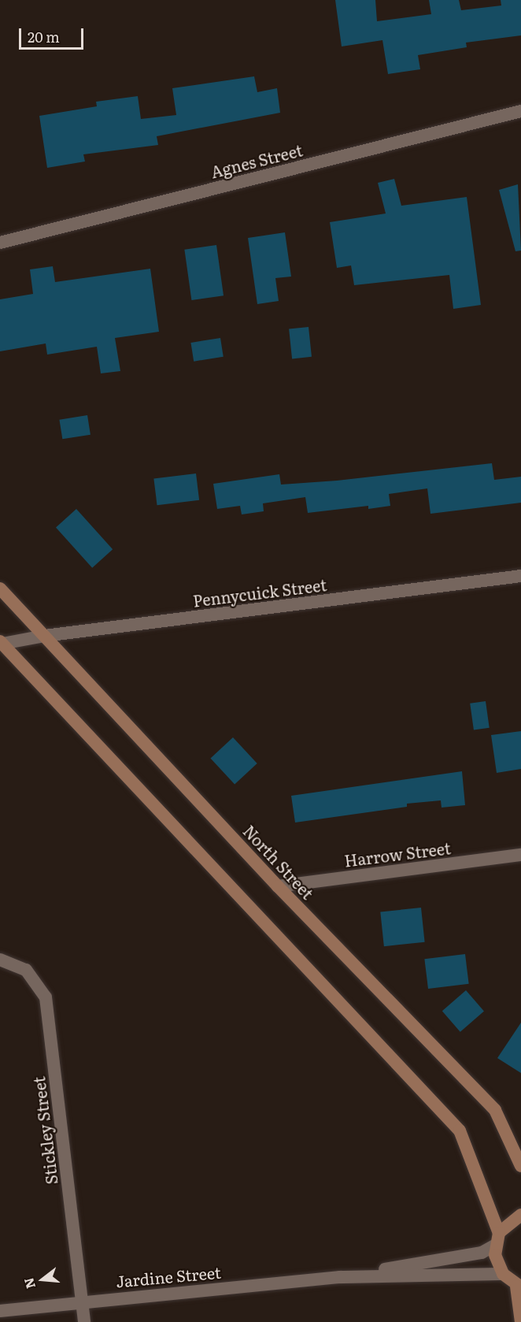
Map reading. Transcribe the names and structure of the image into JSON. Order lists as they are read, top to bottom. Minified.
{"streets":{"main road":["North Street"],"street":["Agnes Street","Pennycuick Street","Harrow Street","Stickley Street","Jardine Street"]},"crossings":[["Pennycuick Street","North Street"],["Harrow Street","North Street"],["Stickley Street","Jardine Street"]],"scale_bar":"20 m","north":"left"}
